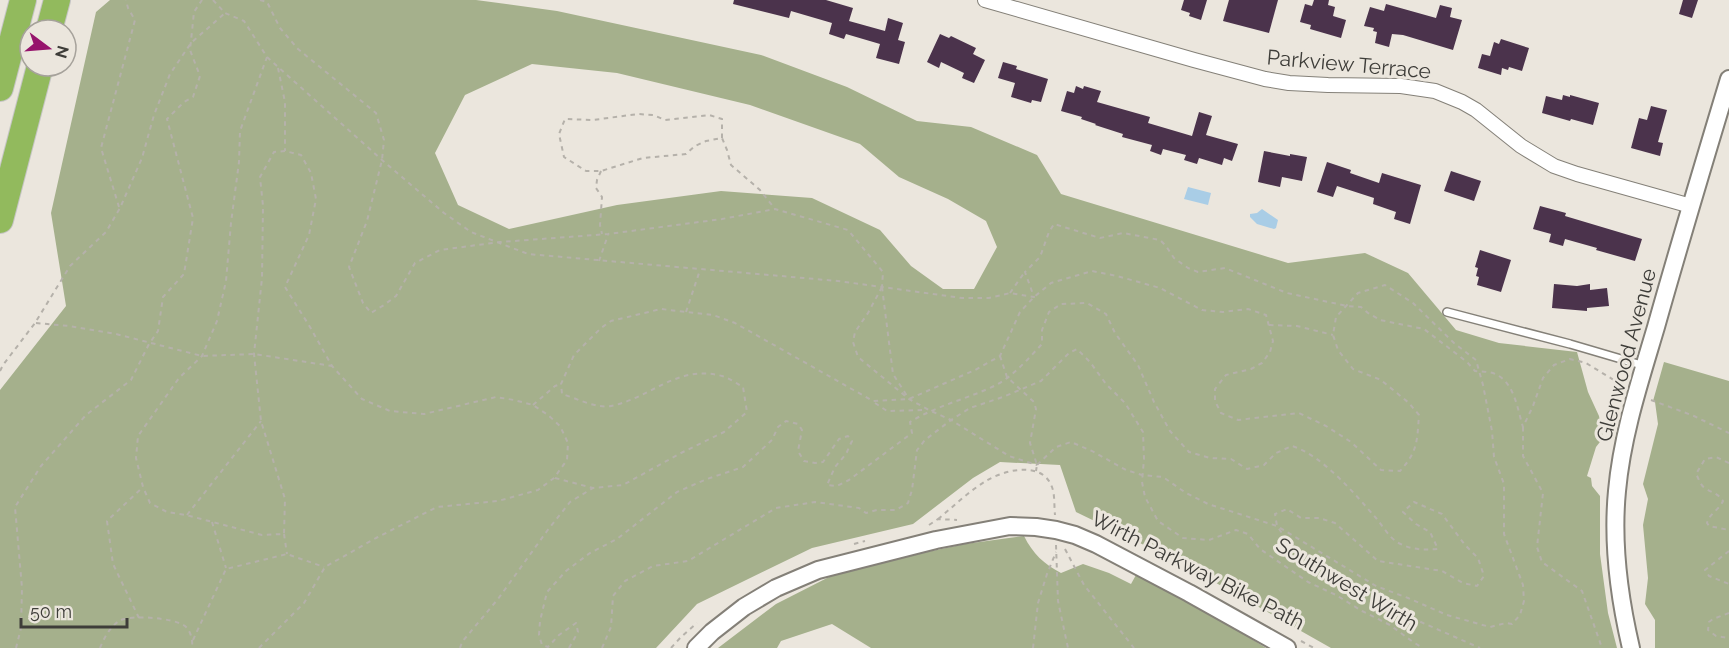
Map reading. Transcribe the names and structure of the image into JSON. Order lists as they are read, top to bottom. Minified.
{"streets":{"street":["Parkview Terrace","Glenwood Avenue"],"path":["Wirth Parkway Bike Path","Southwest Wirth"]},"crossings":[["Parkview Terrace","Glenwood Avenue"]],"scale_bar":"50 m","north":"right"}
